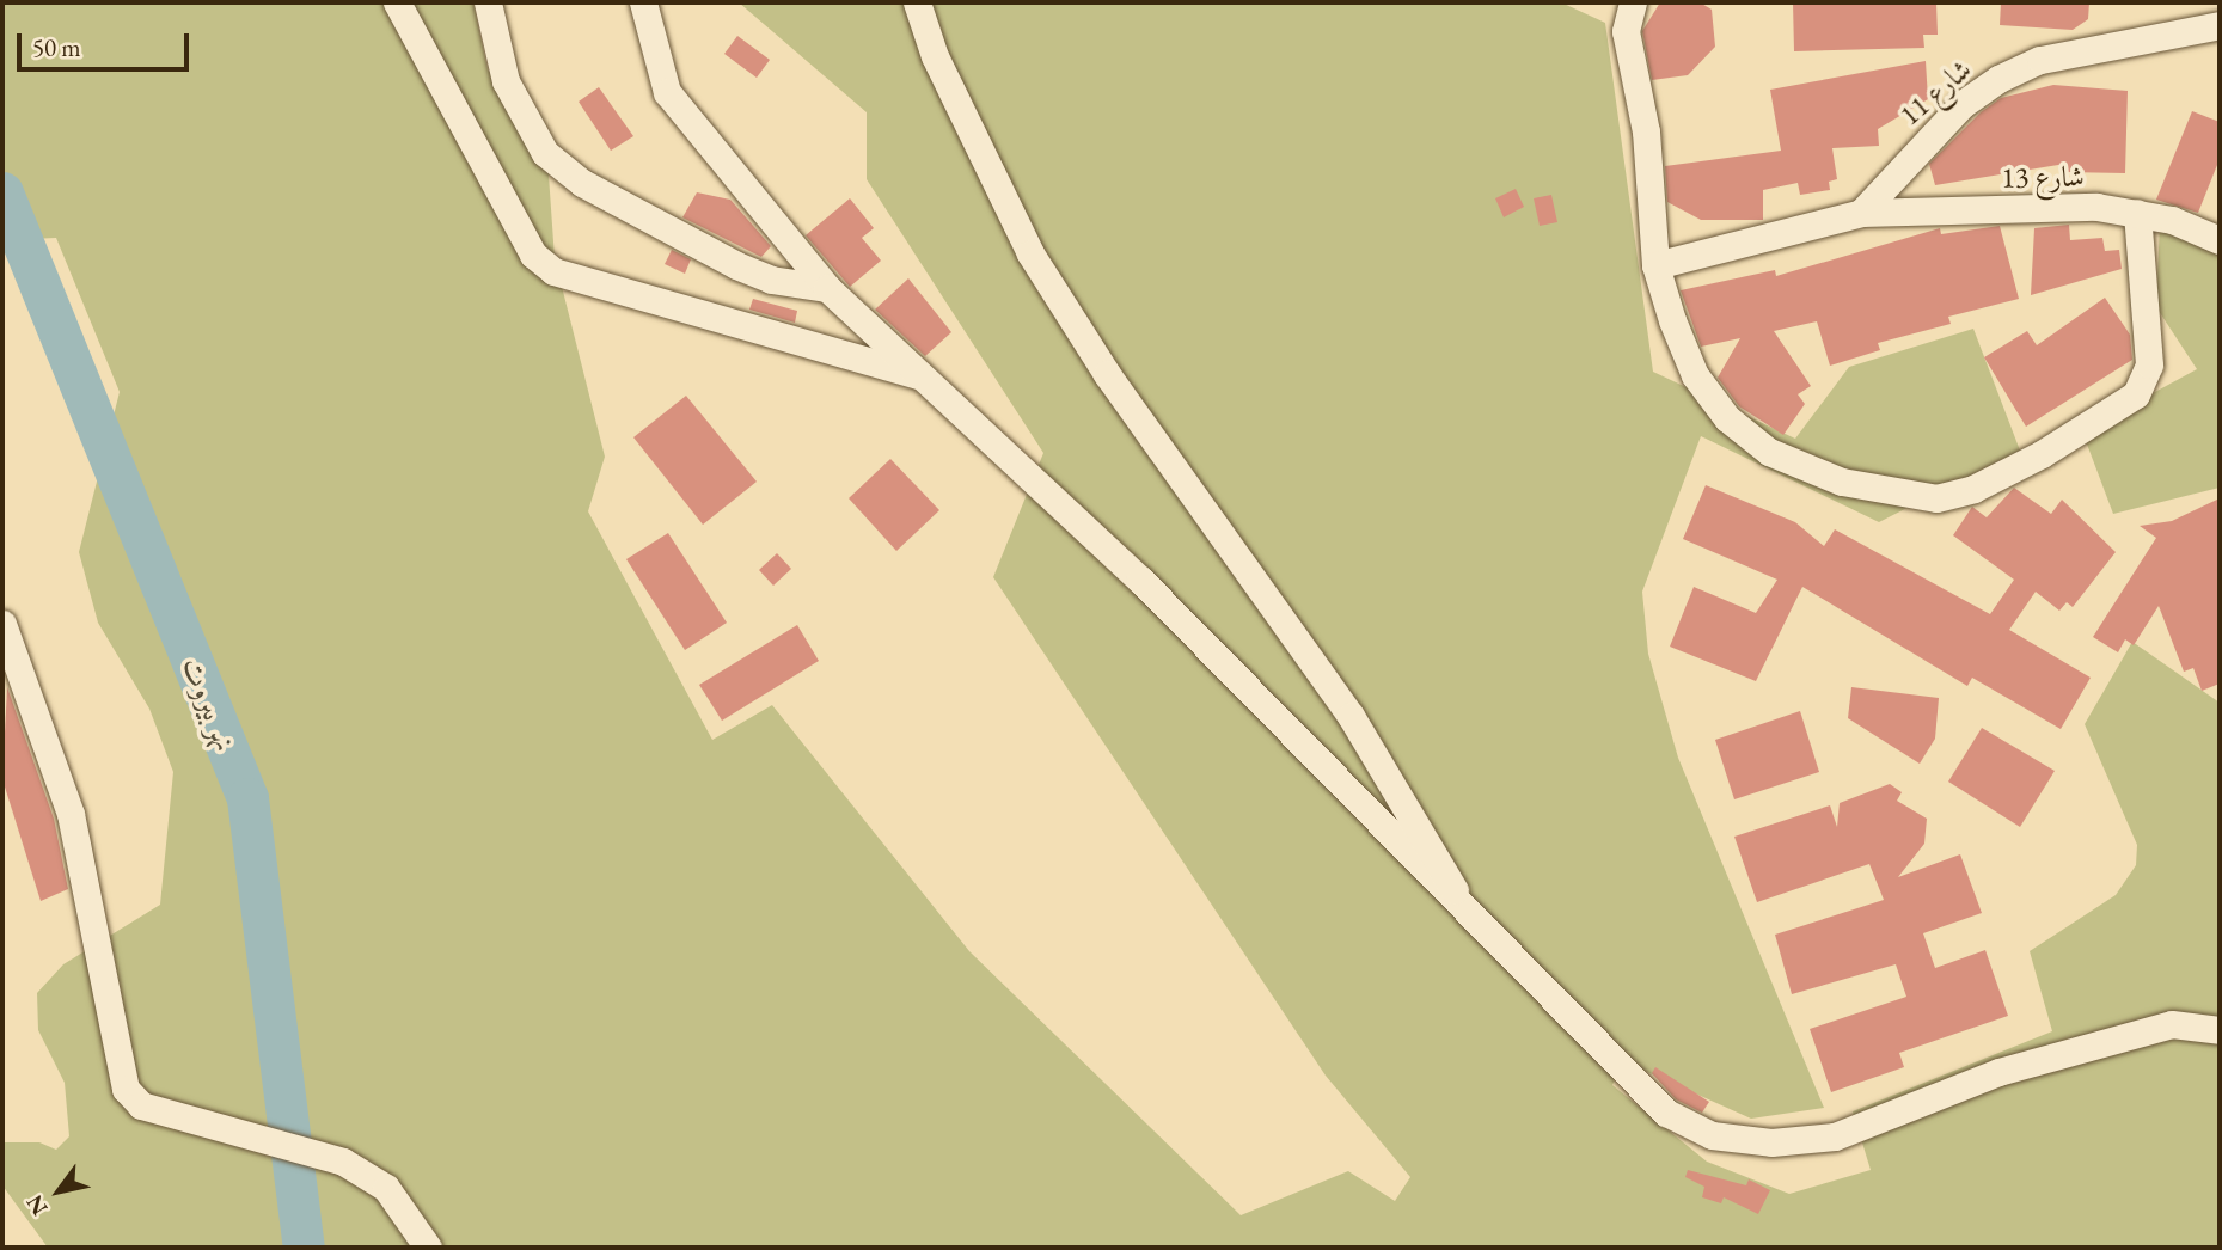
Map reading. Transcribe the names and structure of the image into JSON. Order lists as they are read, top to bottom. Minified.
{"streets":{"street":["شارع 11","شارع 13"]},"crossings":[["شارع 11","شارع 13"]],"water":["نهر بيروت"],"scale_bar":"50 m","north":"bottom left"}
